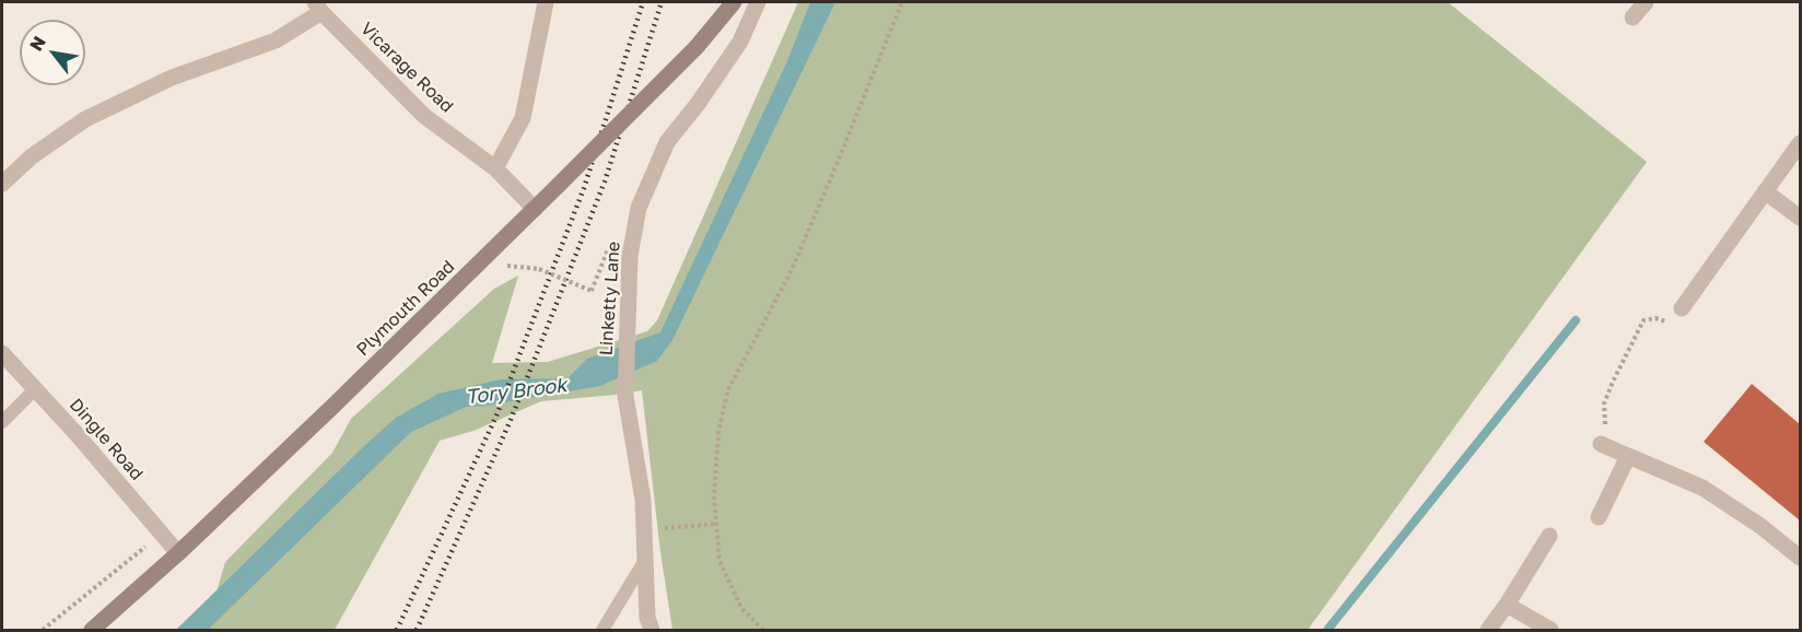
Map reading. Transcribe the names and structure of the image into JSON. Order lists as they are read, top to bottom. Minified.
{"streets":{"main road":["Plymouth Road"],"street":["Vicarage Road","Linketty Lane","Dingle Road"]},"crossings":[["Vicarage Road","Plymouth Road"],["Plymouth Road","Dingle Road"]],"water":["Tory Brook"],"north":"top left"}
